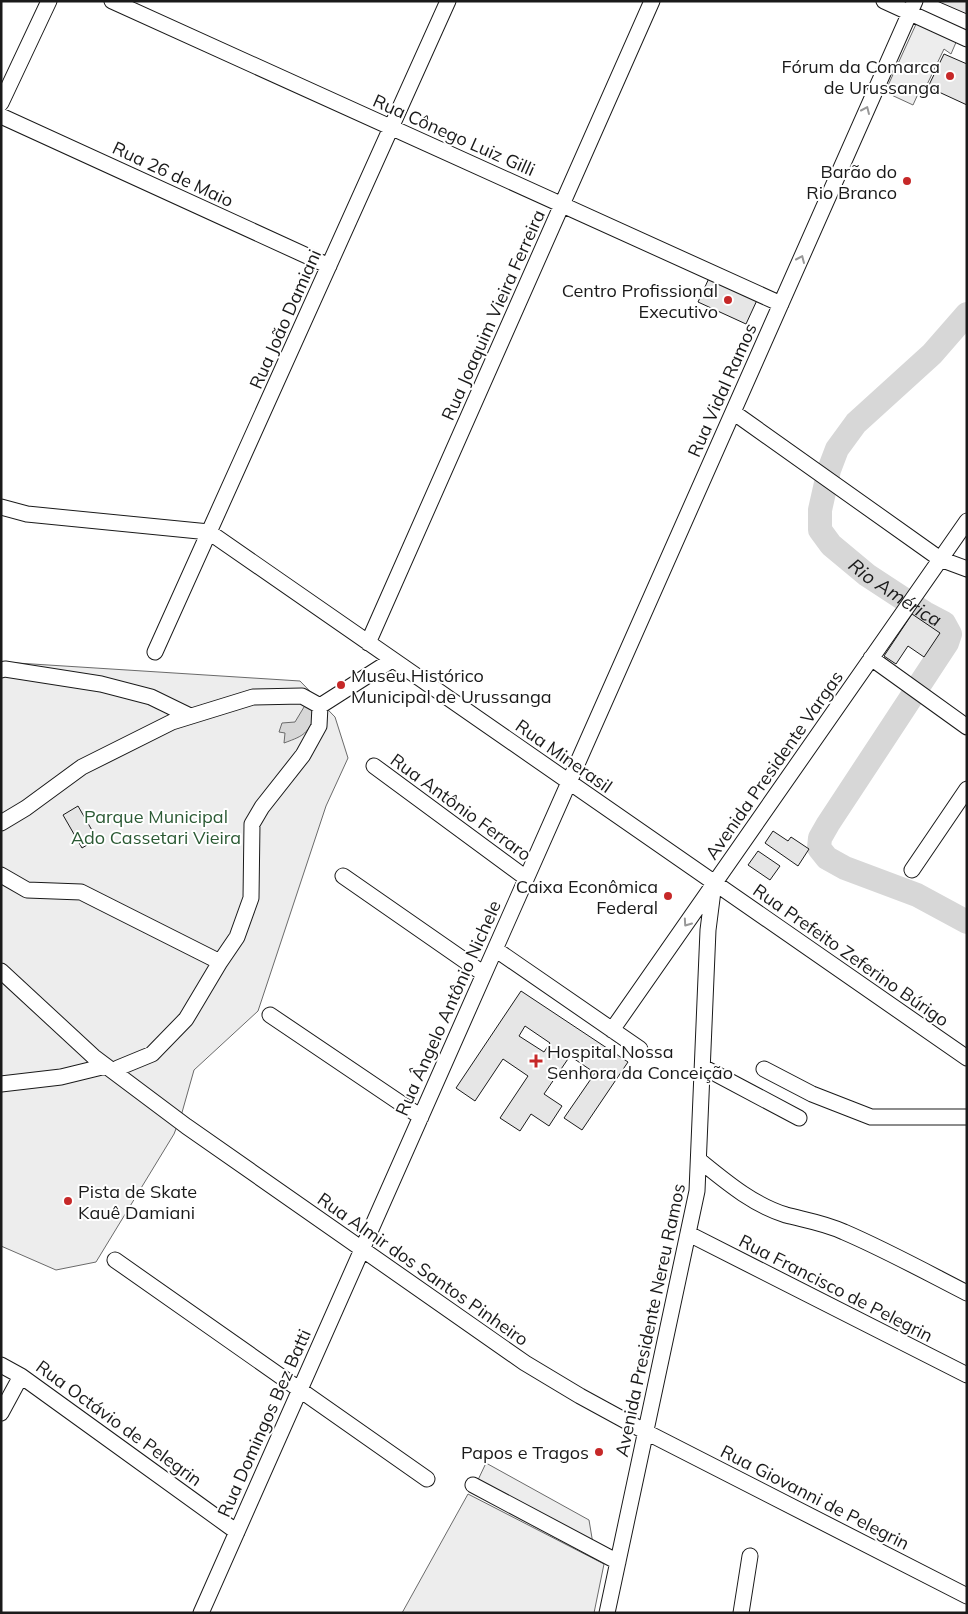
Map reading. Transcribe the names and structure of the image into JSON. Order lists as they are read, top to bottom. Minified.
{"streets":{"street":["Rua Cônego Luiz Gilli","Rua 26 de Maio","Rua Joaquim Vieira Ferreira","Rua João Damiani","Rua Vidal Ramos","Rua Minerasil","Avenida Presidente Vargas","Rua Antônio Ferraro","Rua Prefeito Zeferino Búrigo","Rua Ângelo Antônio Nichele","Rua Almir dos Santos Pinheiro","Rua Francisco de Pelegrin","Avenida Presidente Nereu Ramos","Rua Octávio de Pelegrin","Rua Domingos Bez Batti","Rua Giovanni de Pelegrin"]},"crossings":[["Rua Cônego Luiz Gilli","Rua Joaquim Vieira Ferreira"],["Rua Cônego Luiz Gilli","Rua João Damiani"],["Rua Cônego Luiz Gilli","Rua Vidal Ramos"],["Rua 26 de Maio","Rua João Damiani"],["Rua Joaquim Vieira Ferreira","Rua Minerasil"],["Rua João Damiani","Rua Minerasil"],["Rua Vidal Ramos","Rua Minerasil"],["Rua Vidal Ramos","Rua Ângelo Antônio Nichele"],["Rua Minerasil","Avenida Presidente Vargas"],["Rua Minerasil","Rua Prefeito Zeferino Búrigo"],["Rua Minerasil","Rua Ângelo Antônio Nichele"],["Rua Minerasil","Avenida Presidente Nereu Ramos"],["Avenida Presidente Vargas","Rua Prefeito Zeferino Búrigo"],["Avenida Presidente Vargas","Avenida Presidente Nereu Ramos"],["Rua Antônio Ferraro","Rua Ângelo Antônio Nichele"],["Rua Prefeito Zeferino Búrigo","Avenida Presidente Nereu Ramos"],["Rua Ângelo Antônio Nichele","Rua Almir dos Santos Pinheiro"],["Rua Ângelo Antônio Nichele","Rua Domingos Bez Batti"],["Rua Almir dos Santos Pinheiro","Avenida Presidente Nereu Ramos"],["Rua Almir dos Santos Pinheiro","Rua Domingos Bez Batti"],["Rua Almir dos Santos Pinheiro","Rua Giovanni de Pelegrin"],["Rua Francisco de Pelegrin","Avenida Presidente Nereu Ramos"],["Avenida Presidente Nereu Ramos","Rua Giovanni de Pelegrin"],["Rua Octávio de Pelegrin","Rua Domingos Bez Batti"]],"one_way":["Rua Vidal Ramos"],"water":["Rio América"],"parks":["Parque Municipal Ado Cassetari Vieira"],"places":{"other":["Fórum da Comarca de Urussanga","Barão do Rio Branco","Centro Profissional Executivo","Museu Histórico Municipal de Urussanga","Caixa Econômica Federal","Pista de Skate Kauê Damiani","Papos e Tragos"],"health":["Hospital Nossa Senhora da Conceição"]}}
